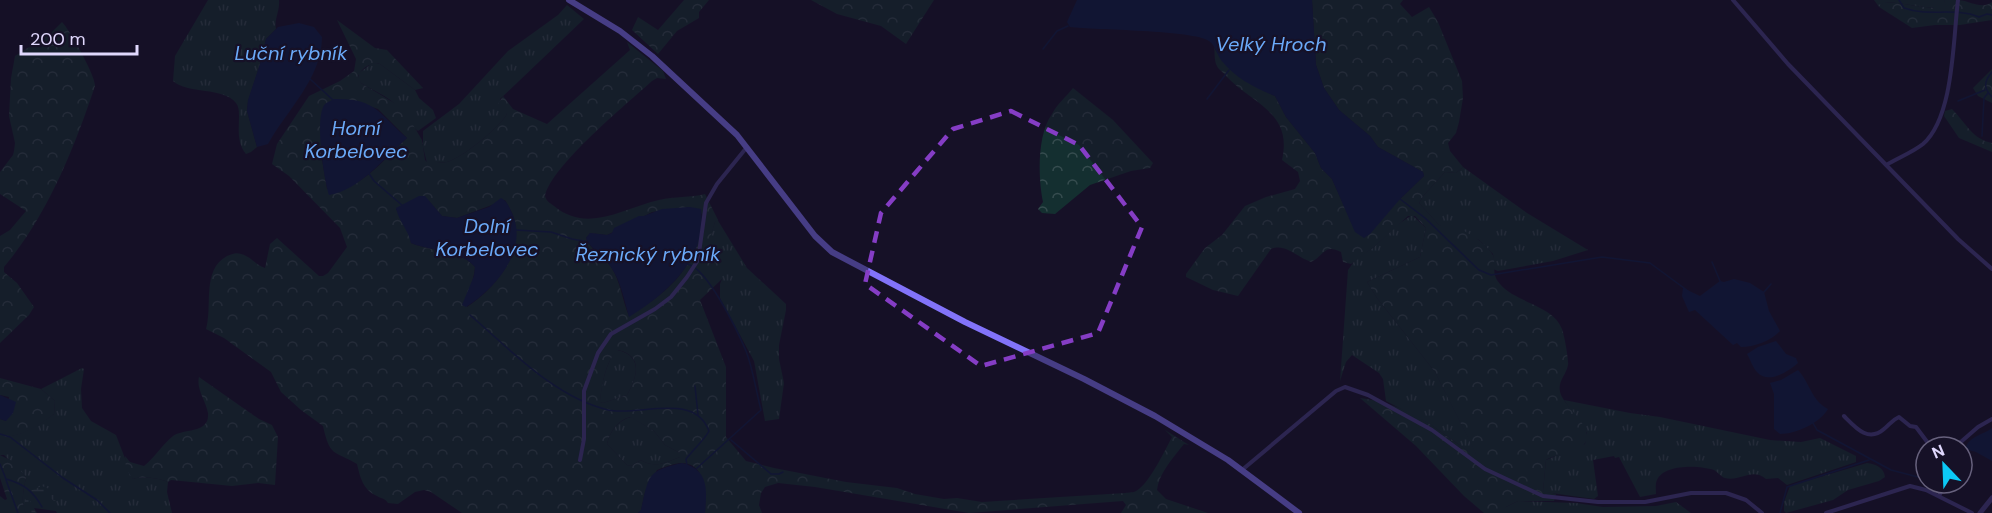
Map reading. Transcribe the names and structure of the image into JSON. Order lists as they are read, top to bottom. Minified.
{"water":["Velký Hroch","Luční rybník","Horní Korbelovec","Dolní Korbelovec","Řeznický rybník"],"scale_bar":"200 m","north":"top left"}
